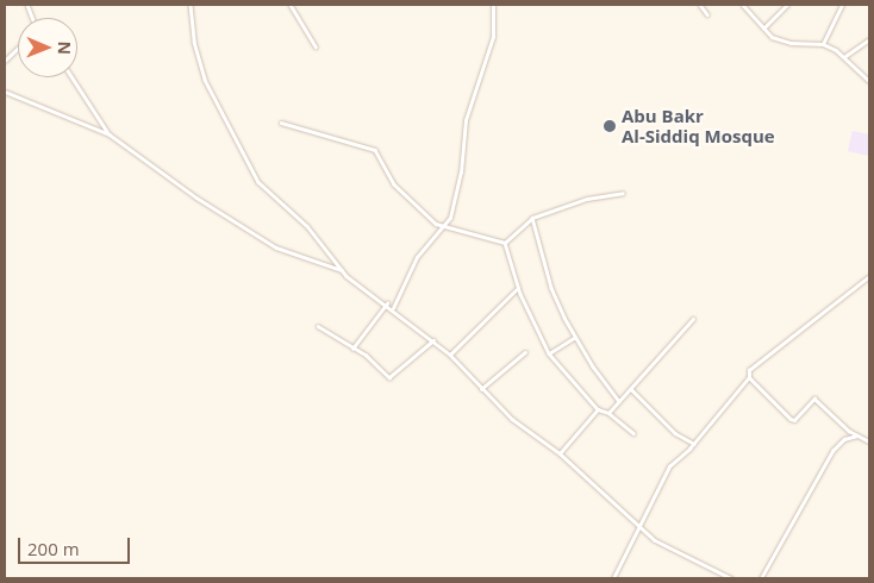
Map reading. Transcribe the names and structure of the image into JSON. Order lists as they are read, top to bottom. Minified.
{"places":["Abu Bakr Al-Siddiq Mosque"],"scale_bar":"200 m","north":"right"}
